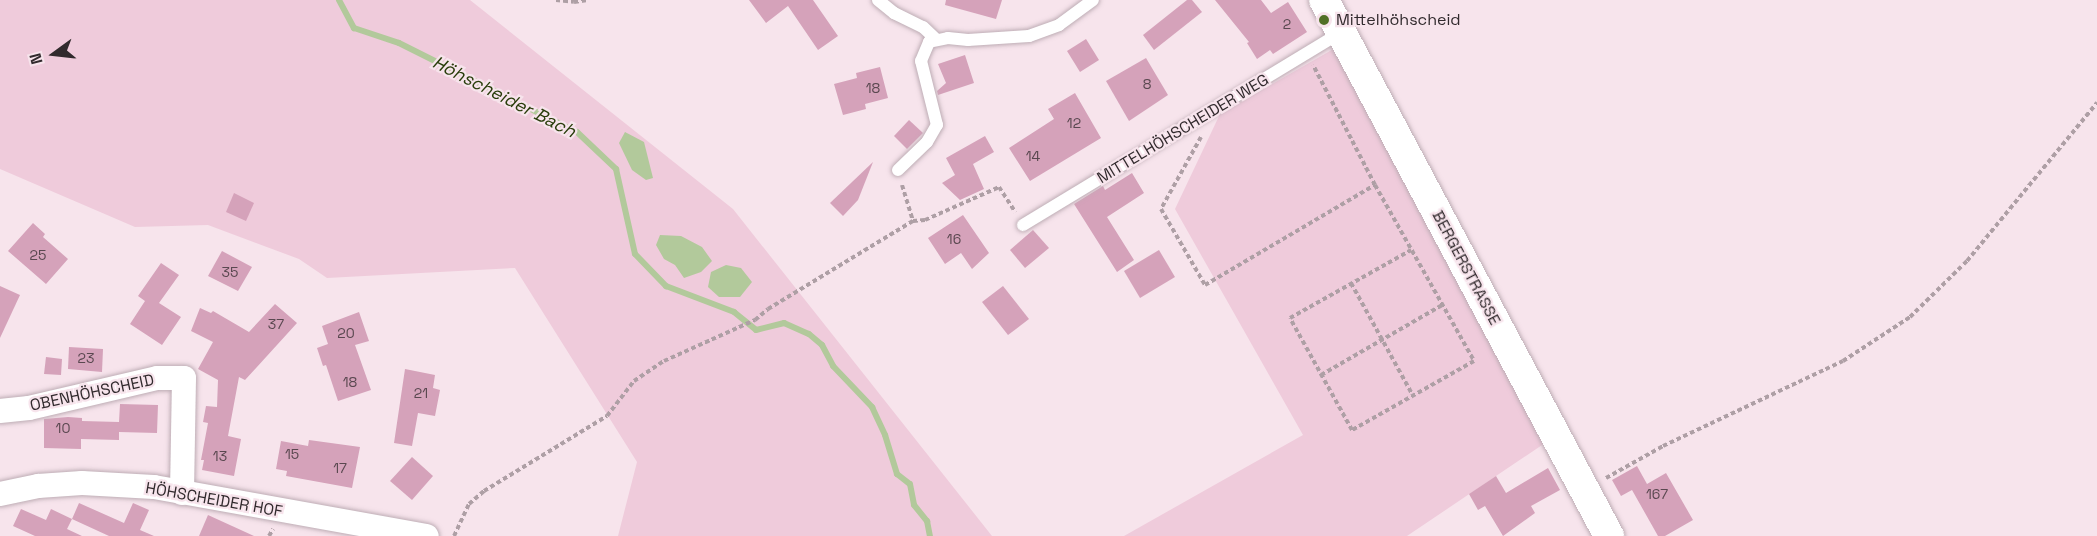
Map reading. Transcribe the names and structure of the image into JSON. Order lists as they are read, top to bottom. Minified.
{"streets":{"street":["BERGERSTRASSE","OBENHÖHSCHEID","HÖHSCHEIDER HOF"],"lane":["MITTELHÖHSCHEIDER WEG"]},"crossings":[["MITTELHÖHSCHEIDER WEG","BERGERSTRASSE"],["OBENHÖHSCHEID","HÖHSCHEIDER HOF"]],"water":["Höhscheider Bach"],"places":["Mittelhöhscheid"],"house_numbers":["2","8","18","12","14","16","25","35","37","20","23","18","21","10","15","13","17","167"],"north":"left"}
